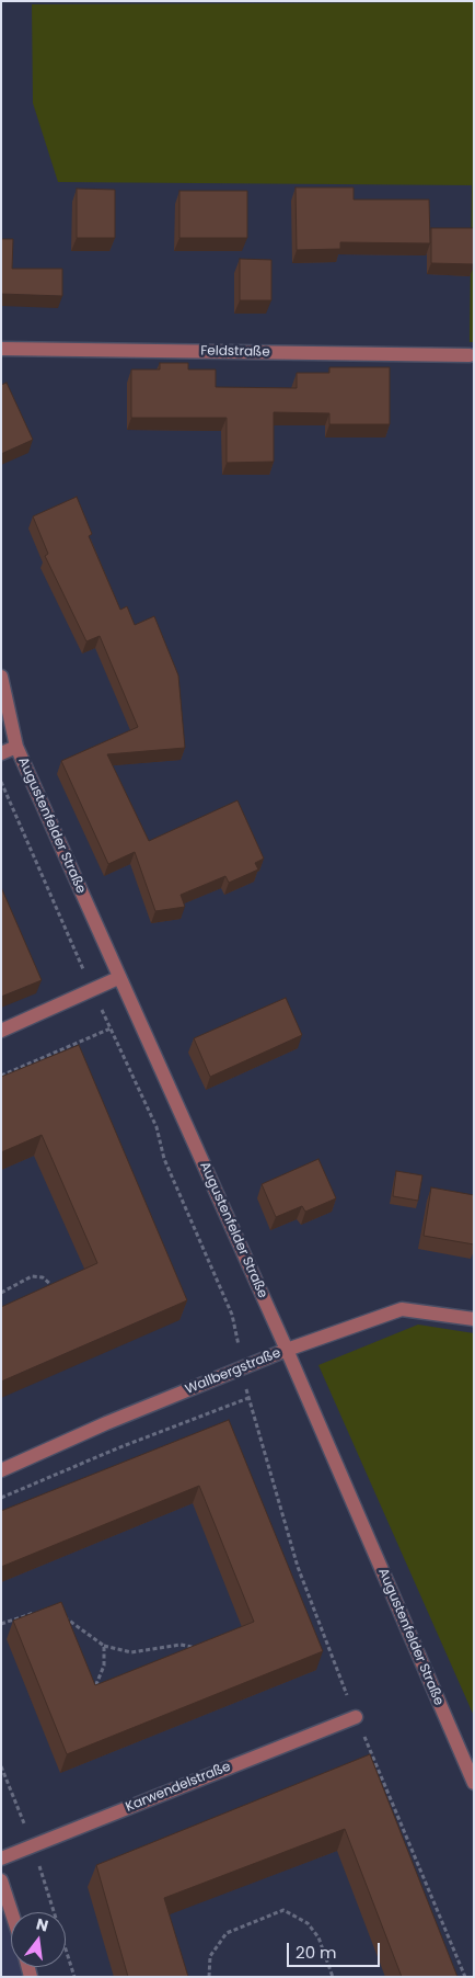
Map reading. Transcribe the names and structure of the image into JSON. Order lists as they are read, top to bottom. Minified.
{"streets":{"street":["Feldstraße","Augustenfelder Straße","Wallbergstraße","Karwendelstraße"]},"crossings":[["Augustenfelder Straße","Wallbergstraße"]],"scale_bar":"20 m","north":"top"}
